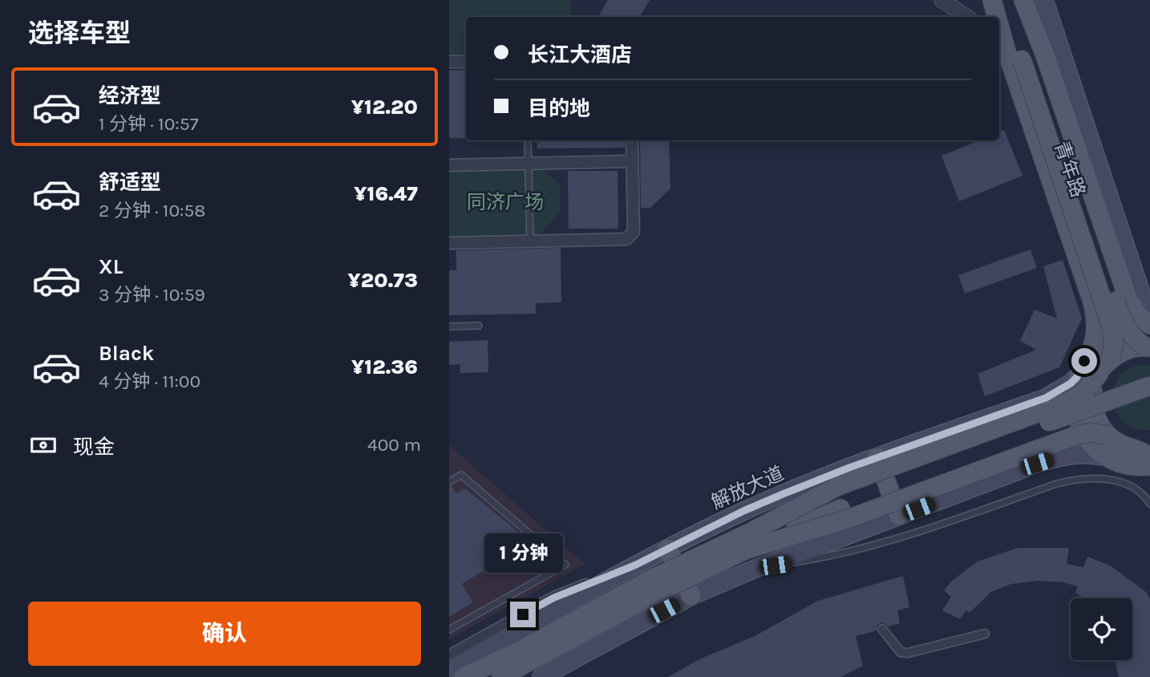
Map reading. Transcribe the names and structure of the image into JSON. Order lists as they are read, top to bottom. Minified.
{"streets":{"main road":["青年路","解放大道"]},"parks":["同济广场"],"page":{"heading":"选择车型","banner":["长江大酒店","目的地"],"list":[{"name":"经济型","note":"1 分钟 · 10:57","value":"¥12.20"},{"name":"舒适型","note":"2 分钟 · 10:58","value":"¥16.47"},{"name":"XL","note":"3 分钟 · 10:59","value":"¥20.73"},{"name":"Black","note":"4 分钟 · 11:00","value":"¥12.36"}],"pay":["现金","400 m"],"bubble":"1 分钟","buttons":"确认"}}
